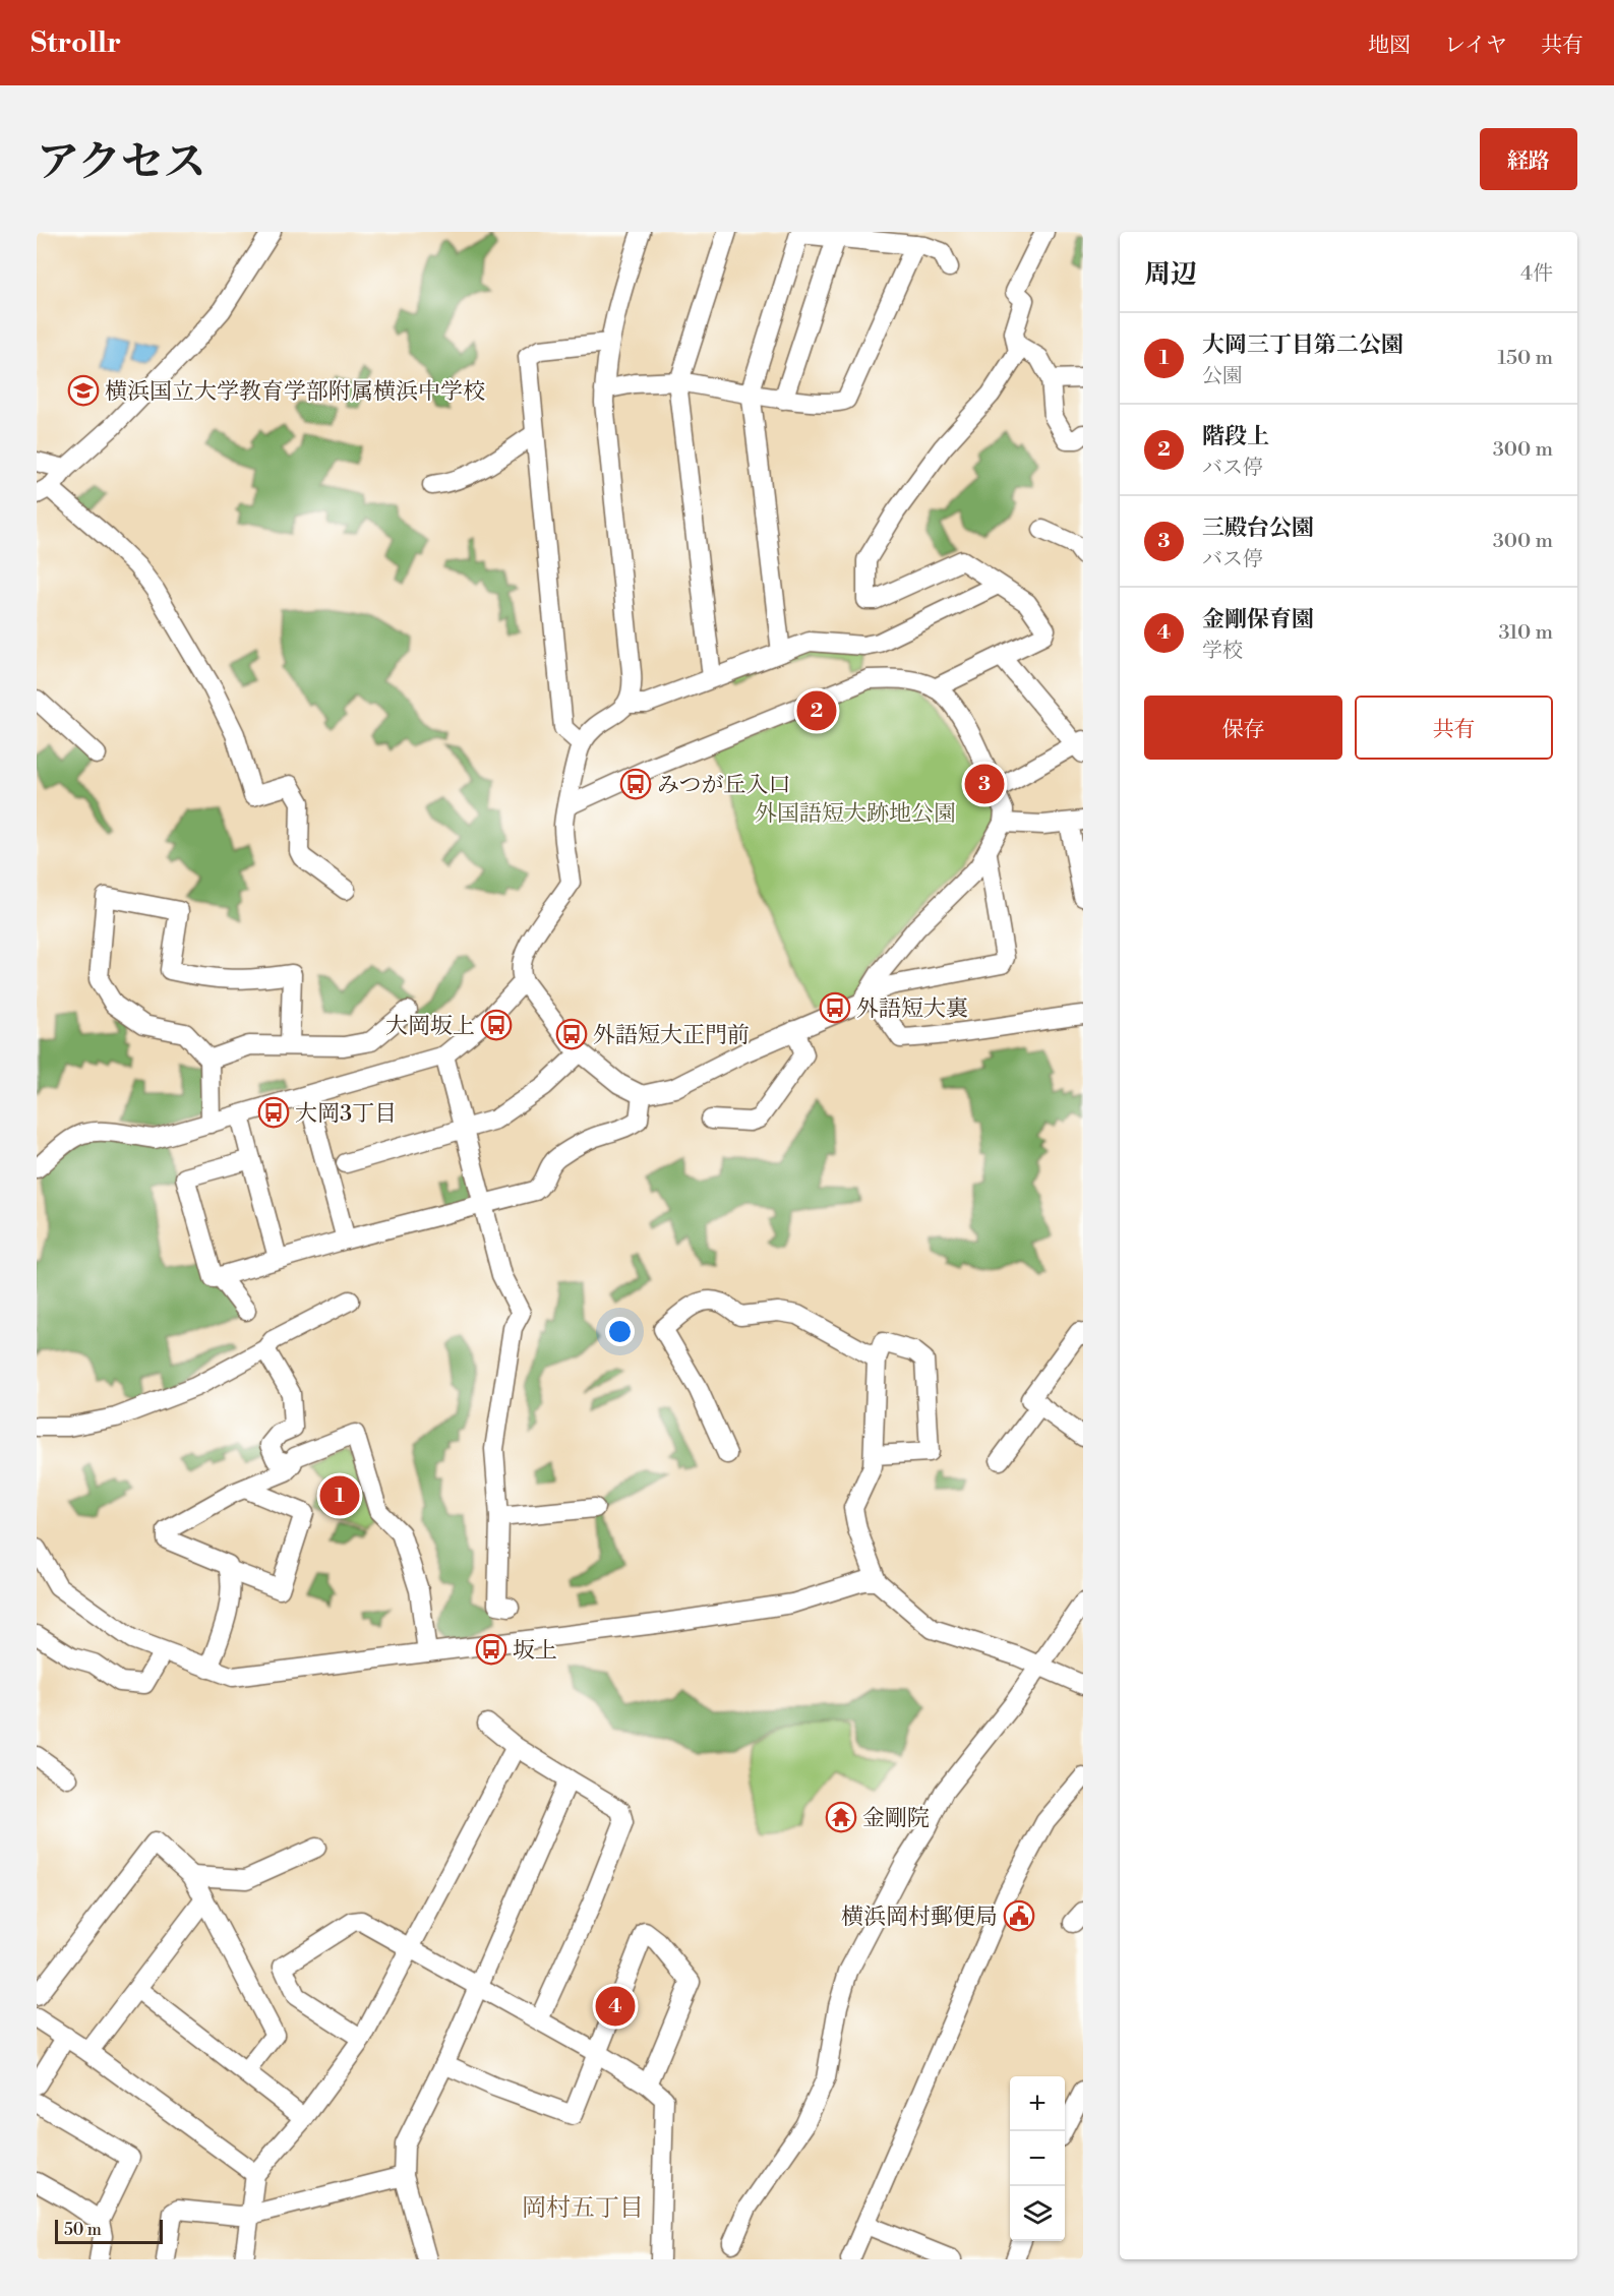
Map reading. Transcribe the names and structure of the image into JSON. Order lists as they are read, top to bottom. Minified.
{"districts":["岡村五丁目"],"parks":["外国語短大跡地公園"],"places":{"school or university":["横浜国立大学教育学部附属横浜中学校"],"bus stop":["みつが丘入口","外語短大裏","大岡坂上","外語短大正門前","大岡3丁目","坂上"],"temple":["金剛院"],"public building":["横浜岡村郵便局"]},"scale_bar":"50 m","page":{"header":"Strollr","nav":["地図","レイヤ","共有"],"title":"アクセス","buttons":["経路",["保存","共有"]],"heading":["周辺","4件"],"list":[{"mark":"1","name":"大岡三丁目第二公園","note":"公園","value":"150 m"},{"mark":"2","name":"階段上","note":"バス停","value":"300 m"},{"mark":"3","name":"三殿台公園","note":"バス停","value":"300 m"},{"mark":"4","name":"金剛保育園","note":"学校","value":"310 m"}],"pins":["2","3","1","4"],"map_buttons":["+","−"],"scale":"50 m"}}
